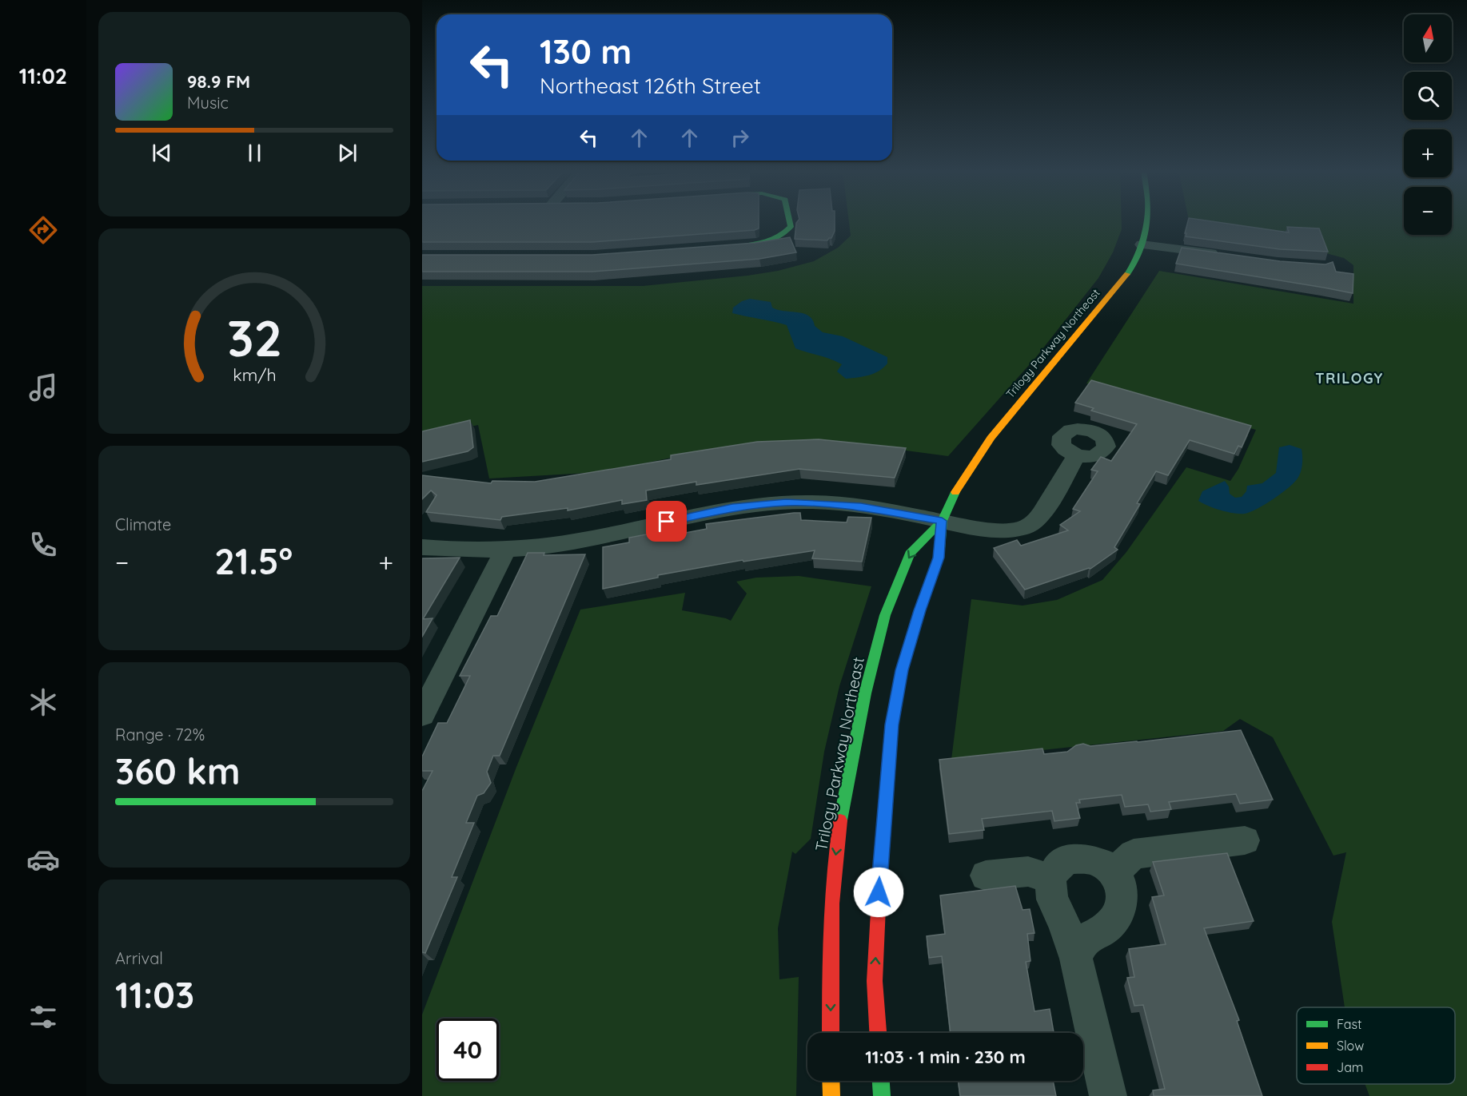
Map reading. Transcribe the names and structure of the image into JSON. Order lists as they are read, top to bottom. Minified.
{"streets":{"street":["Trilogy Parkway Northeast"]},"districts":["TRILOGY"],"legend":["Fast","Slow","Jam"],"north":"top","page":{"tabs":"11:02","map_buttons":["+","−"],"turn":["130 m","Northeast 126th Street"],"song":["98.9 FM","Music"],"tile":["Climate",["Range · 72%","360 km"],["Arrival","11:03"]],"heat":["−","21.5°","+"],"limit":"40","trip":"11:03 · 1 min · 230 m","gauge":["32","km/h"]}}
